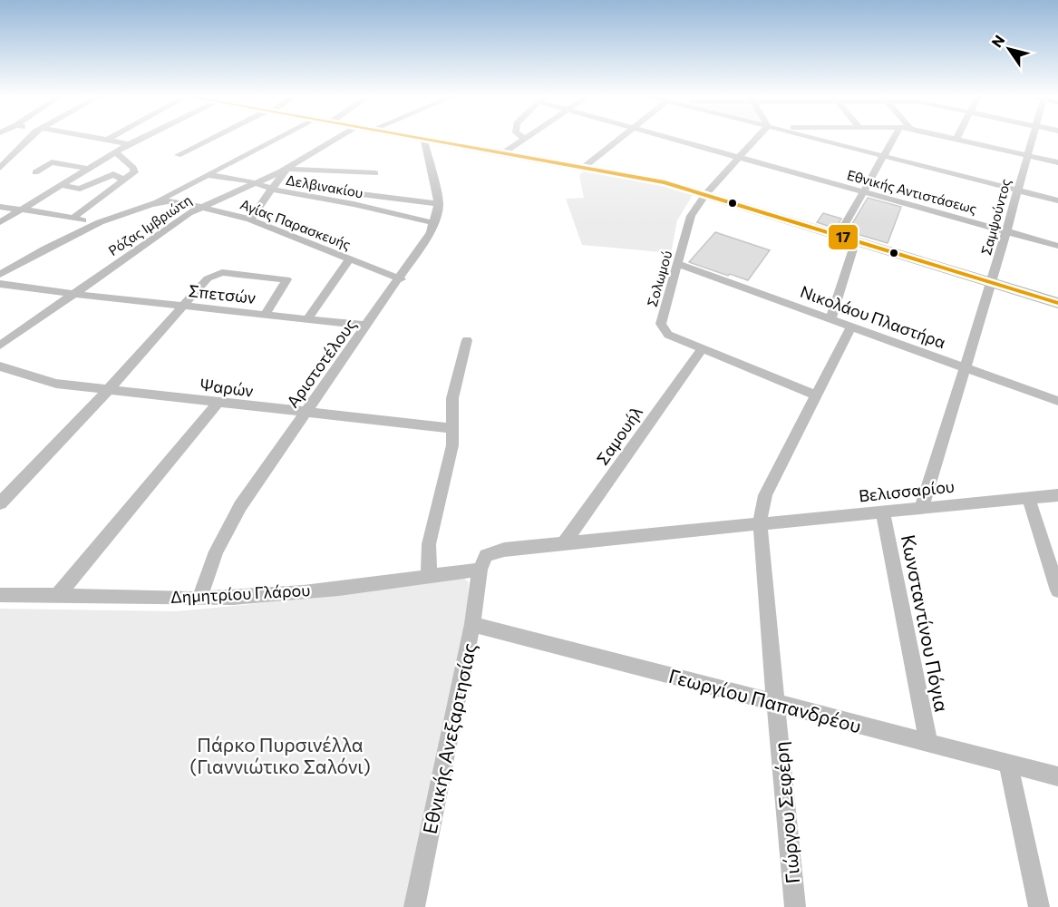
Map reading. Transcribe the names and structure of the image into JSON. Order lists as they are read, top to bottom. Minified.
{"streets":{"street":["Δελβινακίου","Εθνικής Αντιστάσεως","Σαμψούντος","Αγίας Παρασκευής","Ρόζας Ιμβριώτη","Σολωμού","Σπετσών","Νικολάου Πλαστήρα","Αριστοτέλους","Ψαρών","Σαμουήλ","Βελισσαρίου","Δημητρίου Γλάρου","Κωνσταντίνου Πόγια","Γεωργίου Παπανδρέου","Εθνικής Ανεξαρτησίας","Γιώργου Σεφέρη"]},"crossings":[["Δελβινακίου","Ρόζας Ιμβριώτη"],["Δελβινακίου","Αριστοτέλους"],["Εθνικής Αντιστάσεως","Σαμψούντος"],["Εθνικής Αντιστάσεως","Σολωμού"],["Σαμψούντος","Νικολάου Πλαστήρα"],["Σαμψούντος","Βελισσαρίου"],["Αγίας Παρασκευής","Ρόζας Ιμβριώτη"],["Αγίας Παρασκευής","Αριστοτέλους"],["Ρόζας Ιμβριώτη","Σπετσών"],["Σολωμού","Νικολάου Πλαστήρα"],["Σολωμού","Σαμουήλ"],["Σπετσών","Αριστοτέλους"],["Νικολάου Πλαστήρα","Γιώργου Σεφέρη"],["Αριστοτέλους","Ψαρών"],["Αριστοτέλους","Δημητρίου Γλάρου"],["Σαμουήλ","Βελισσαρίου"],["Βελισσαρίου","Δημητρίου Γλάρου"],["Βελισσαρίου","Κωνσταντίνου Πόγια"],["Βελισσαρίου","Εθνικής Ανεξαρτησίας"],["Βελισσαρίου","Γιώργου Σεφέρη"],["Δημητρίου Γλάρου","Εθνικής Ανεξαρτησίας"],["Κωνσταντίνου Πόγια","Γεωργίου Παπανδρέου"],["Γεωργίου Παπανδρέου","Εθνικής Ανεξαρτησίας"],["Γεωργίου Παπανδρέου","Γιώργου Σεφέρη"]],"parks":["Πάρκο Πυρσινέλλα (Γιαννιώτικο Σαλόνι)"],"lines":["transit line 17"],"north":"top left"}
